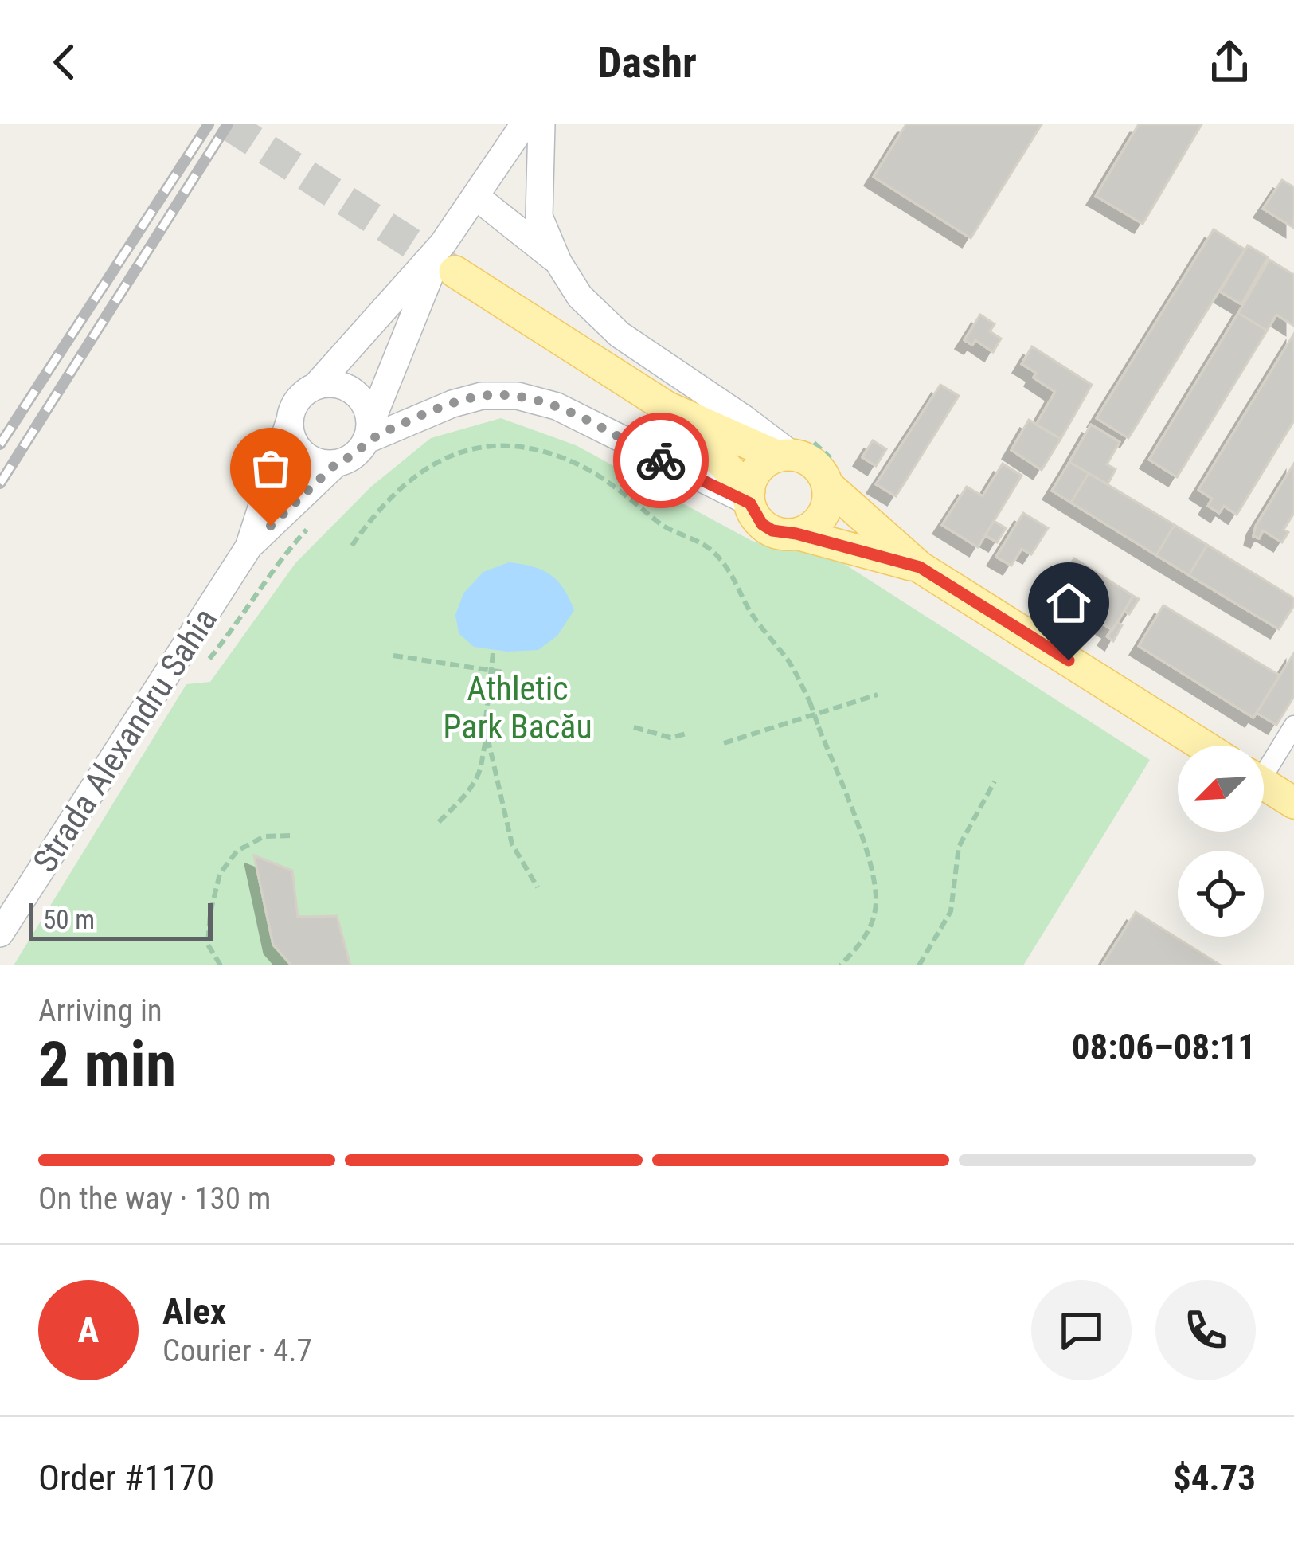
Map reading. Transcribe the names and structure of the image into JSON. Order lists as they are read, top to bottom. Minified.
{"streets":{"street":["Strada Alexandru Sahia"]},"parks":["Athletic Park Bacău"],"scale_bar":"50 m","north":"bottom left","page":{"header":"Dashr","scale":"50 m","heading":["2 min","Arriving in","08:06–08:11"],"panel":["Alex","Courier · 4.7","Order #1170","$4.73"],"bar":"On the way · 130 m","round":"A"}}
